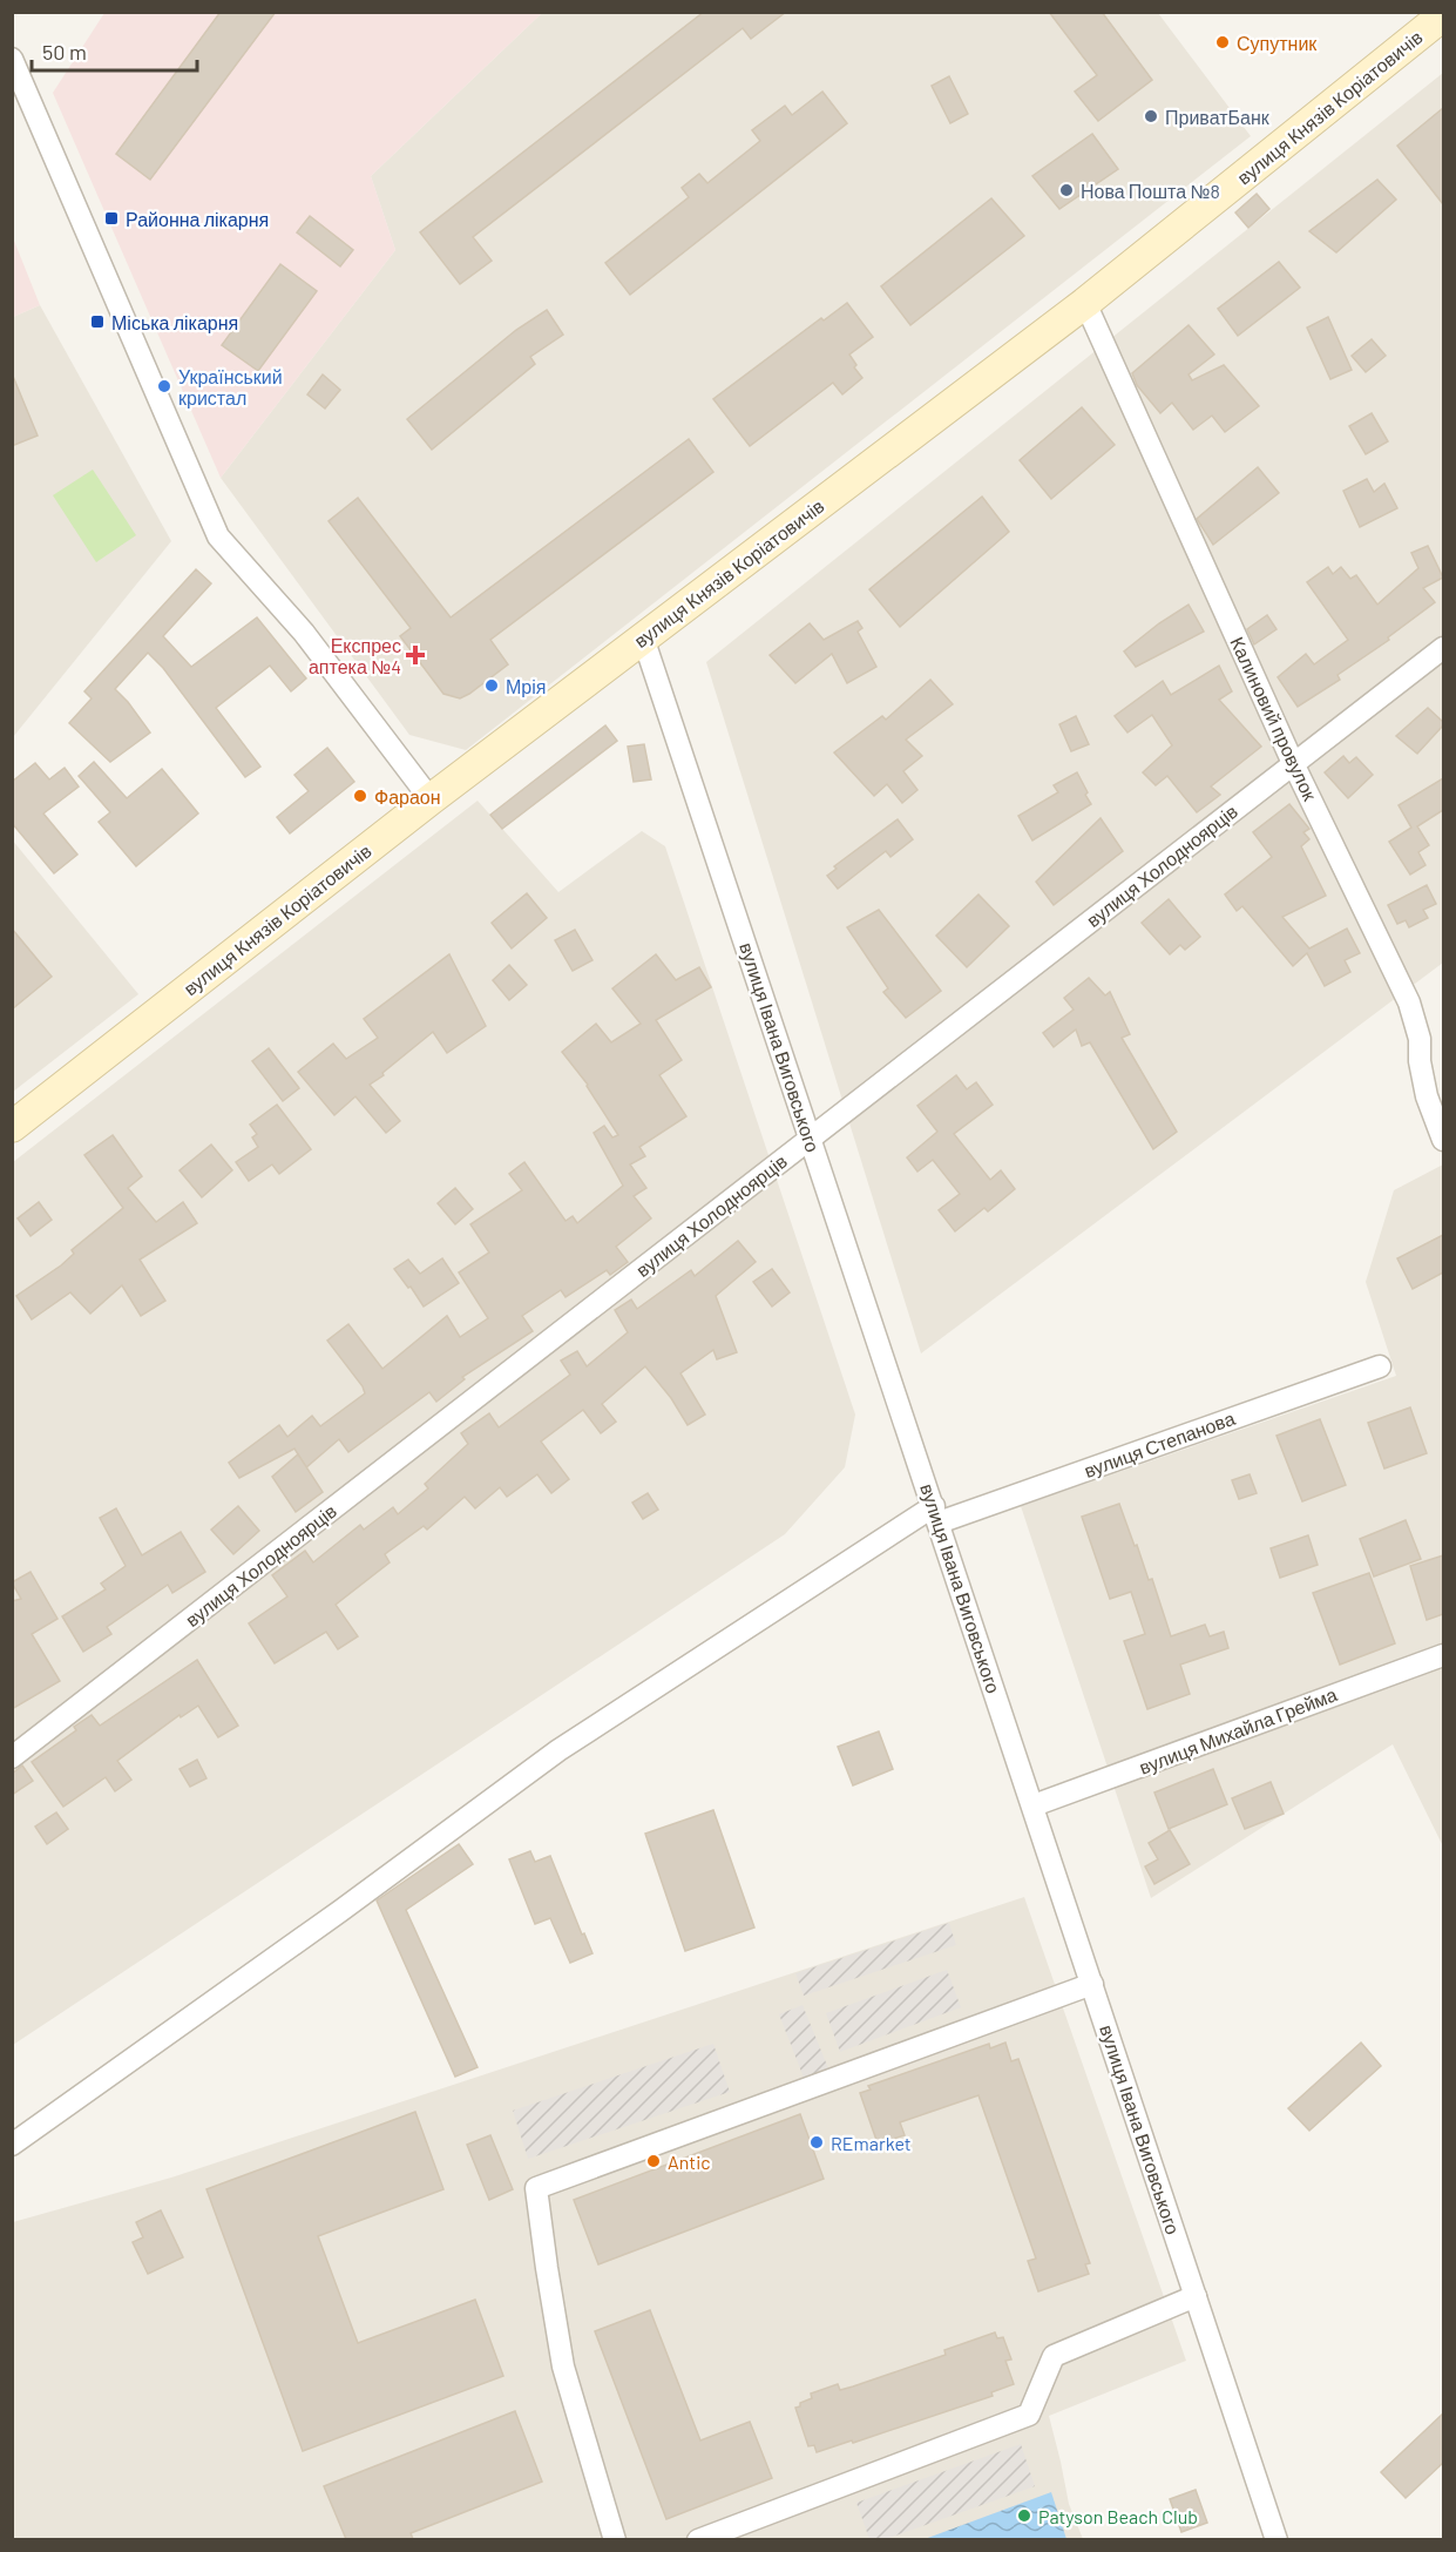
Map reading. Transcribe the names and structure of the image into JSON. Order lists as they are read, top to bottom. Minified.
{"streets":{"main road":["вулиця Князів Коріатовичів"],"street":["Калиновий провулок","вулиця Холодноярців","вулиця Івана Виговського","вулиця Степанова","вулиця Михайла Грейма"]},"crossings":[["вулиця Князів Коріатовичів","Калиновий провулок"],["вулиця Князів Коріатовичів","вулиця Івана Виговського"],["Калиновий провулок","вулиця Холодноярців"],["вулиця Холодноярців","вулиця Івана Виговського"],["вулиця Івана Виговського","вулиця Степанова"],["вулиця Івана Виговського","вулиця Михайла Грейма"]],"places":{"other":["Супутник","ПриватБанк","Нова Пошта №8","Український кристал","Мрія","Фараон","REmarket","Antic","Patyson Beach Club"],"transit":["Районна лікарня","Міська лікарня"],"health":["Експрес аптека №4"]},"scale_bar":"50 m"}
